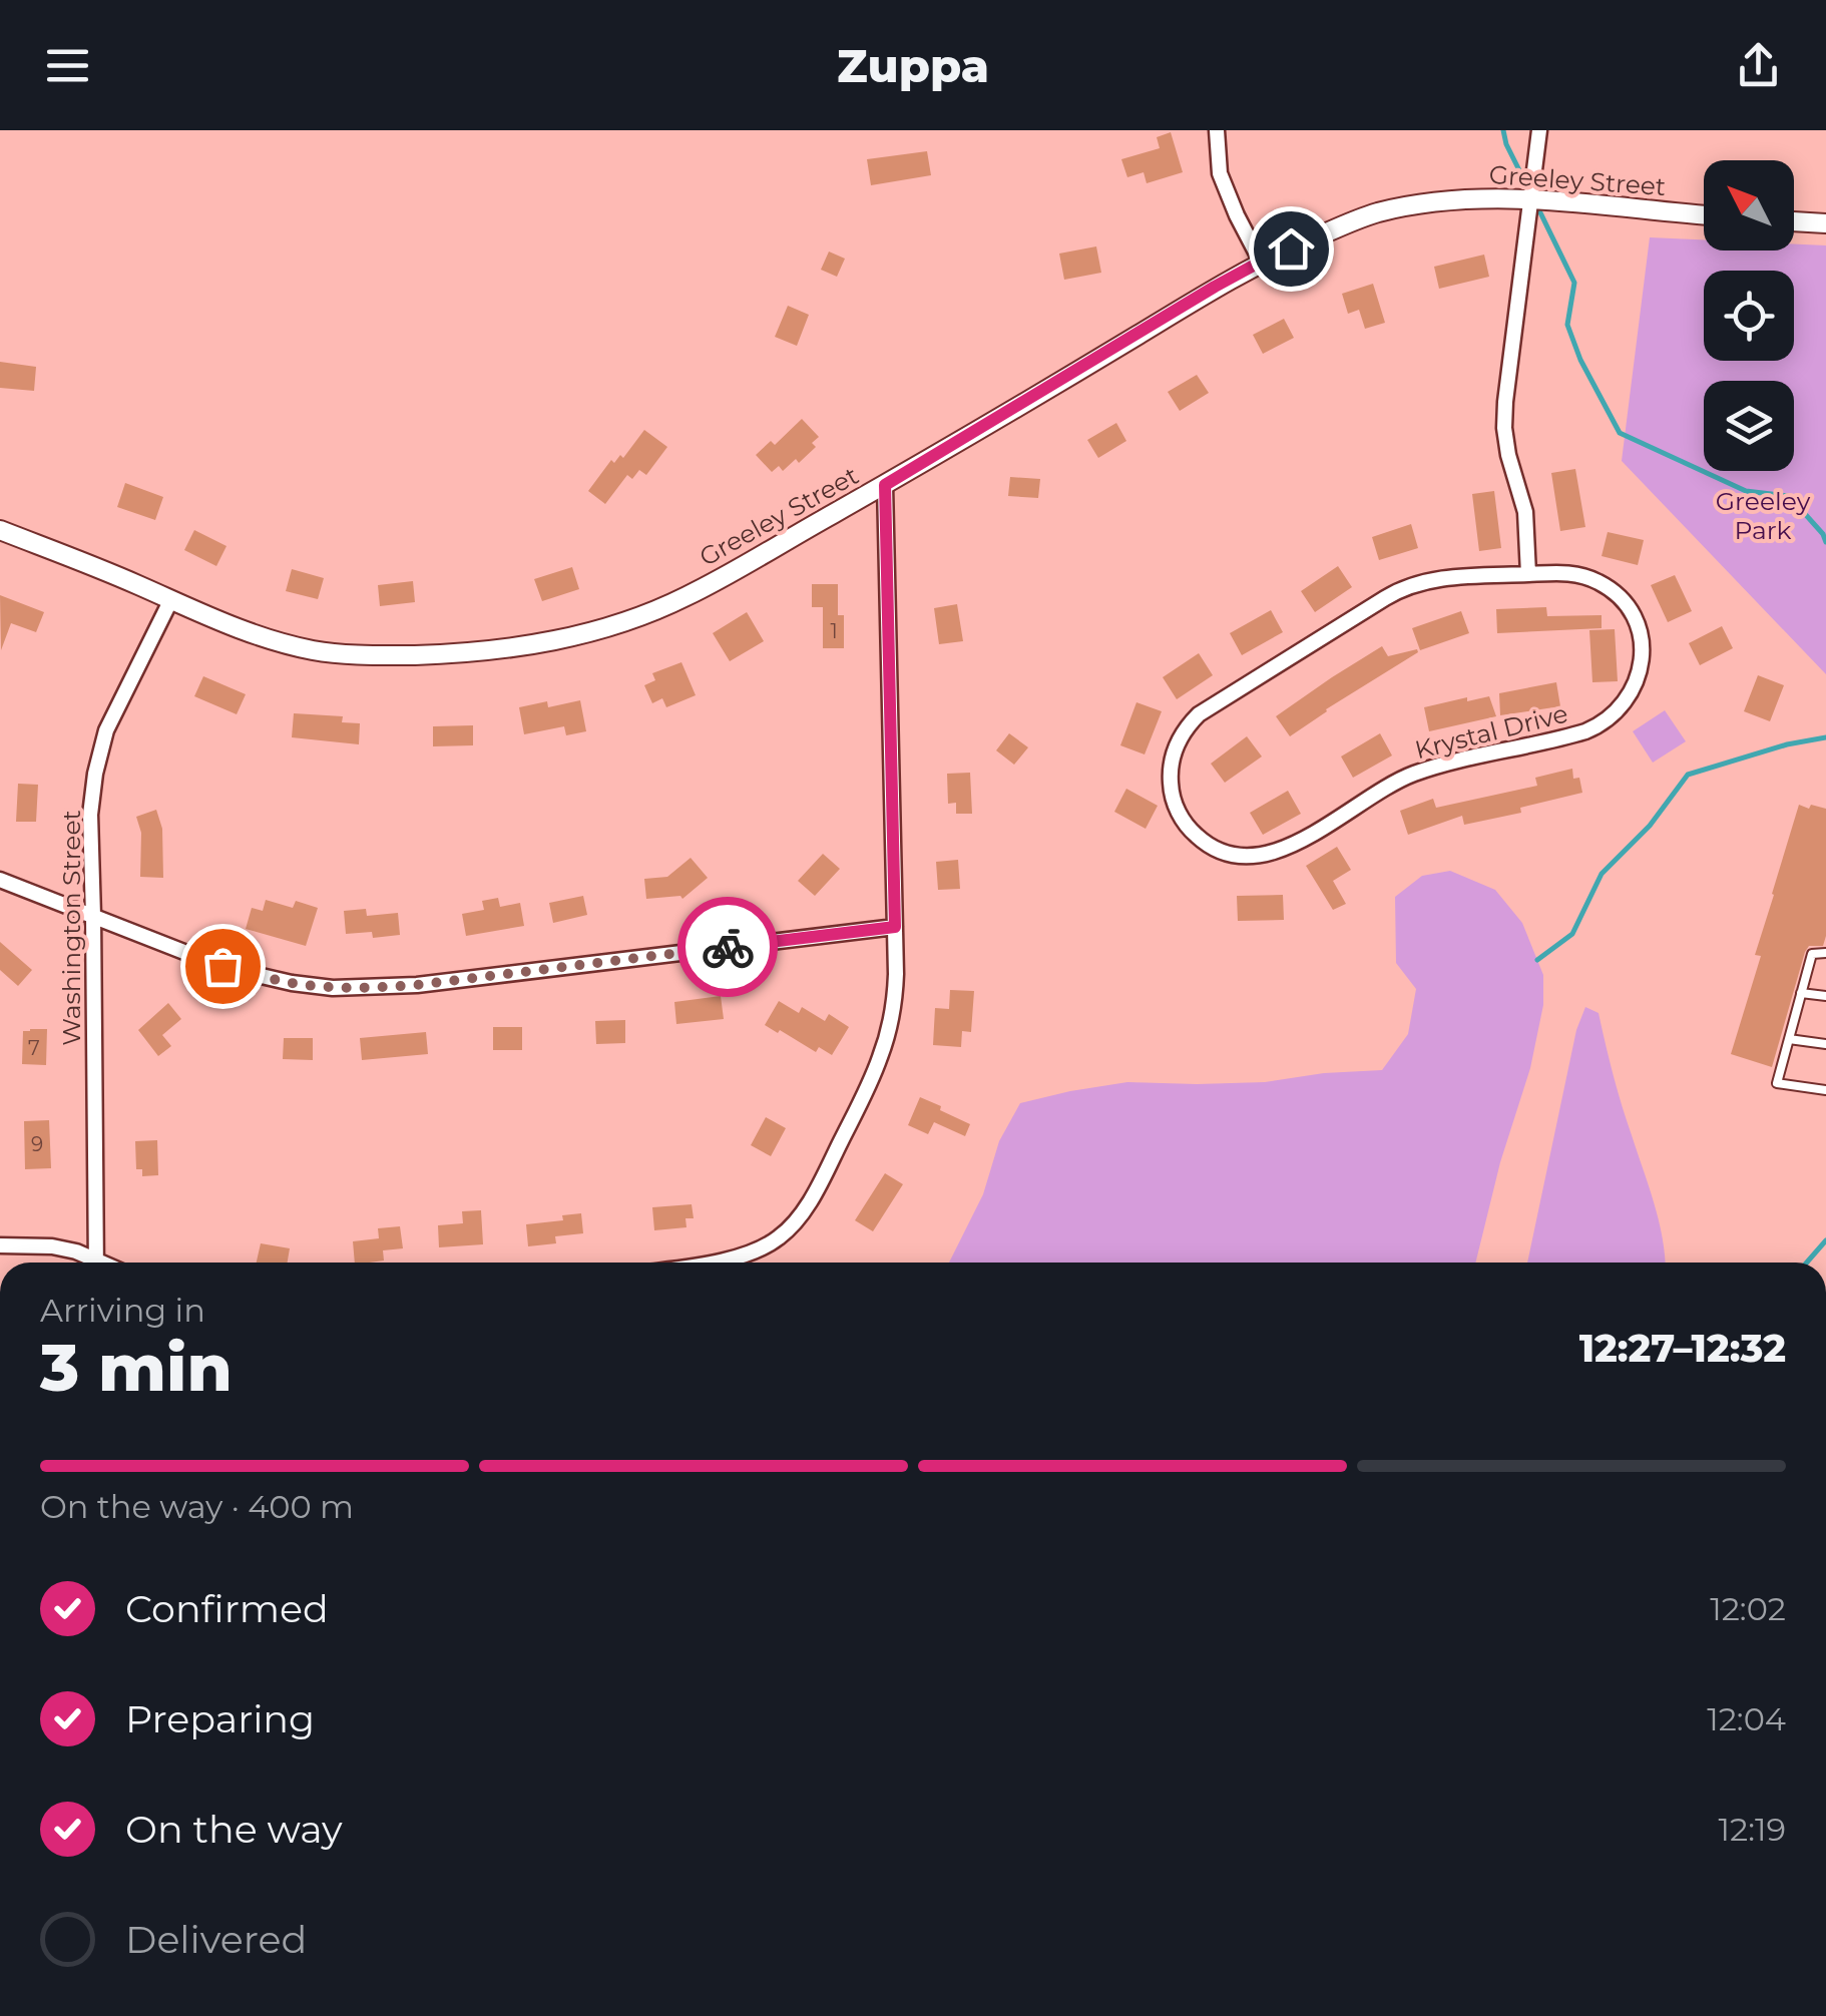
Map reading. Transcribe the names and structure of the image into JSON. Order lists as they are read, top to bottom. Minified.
{"streets":{"street":["Greeley Street","Krystal Drive","Washington Street"]},"crossings":[["Greeley Street","Washington Street"]],"parks":["Greeley Park"],"house_numbers":["1","7","9"],"north":"top left","page":{"header":"Zuppa","heading":["3 min","Arriving in","12:27–12:32"],"bar":"On the way · 400 m","list":[["Confirmed","12:02"],["Preparing","12:04"],["On the way","12:19"],"Delivered"]}}
